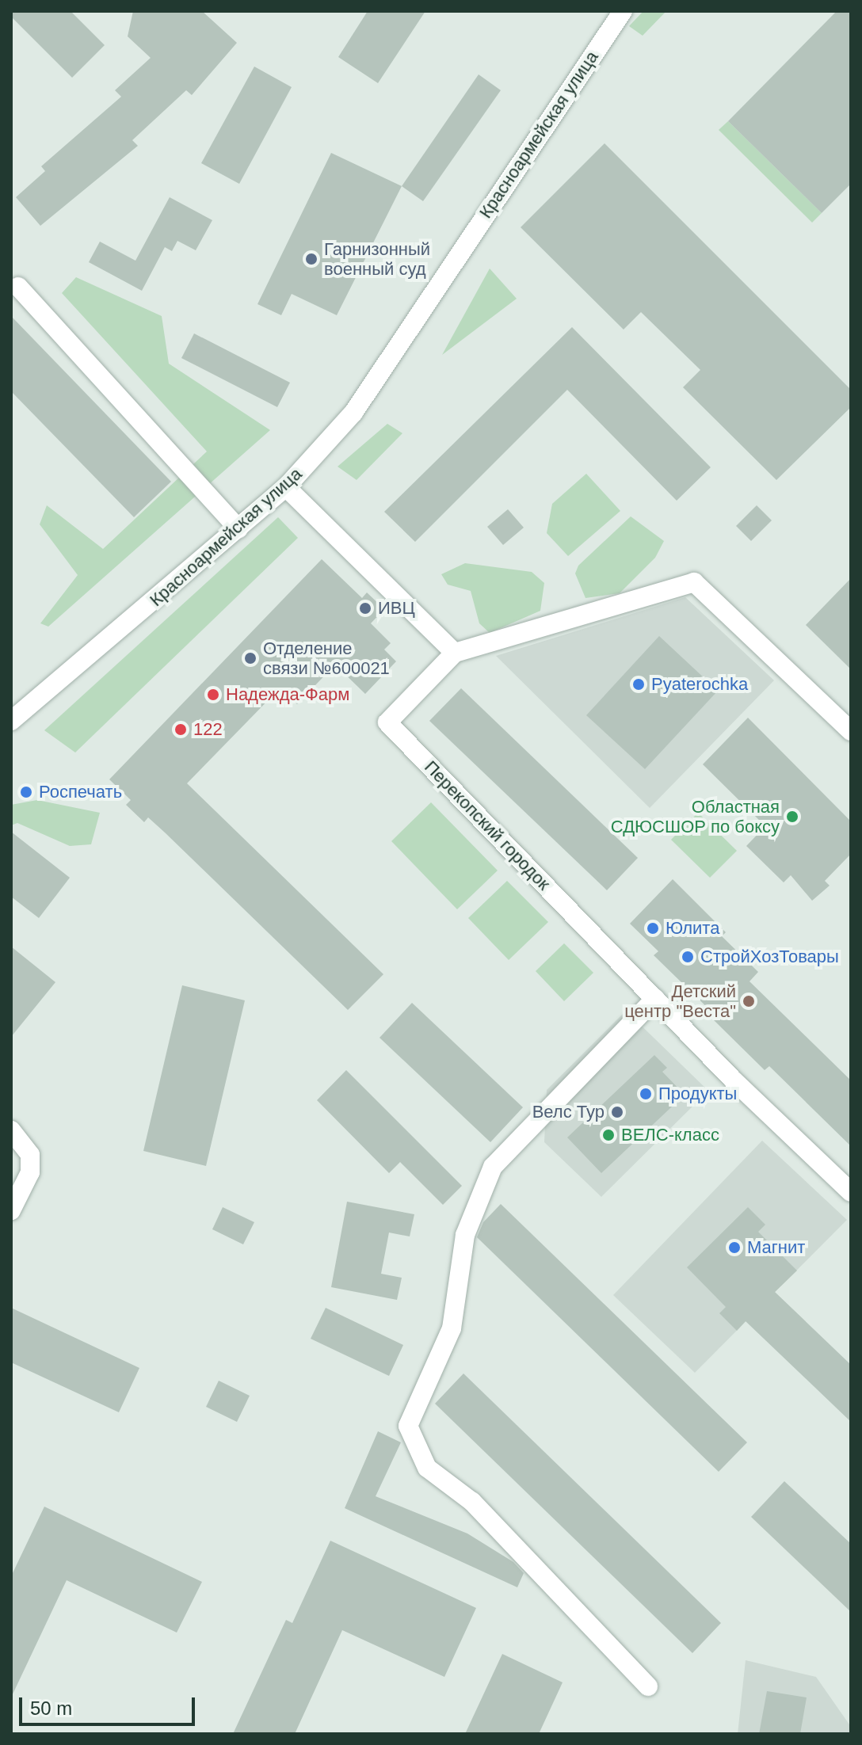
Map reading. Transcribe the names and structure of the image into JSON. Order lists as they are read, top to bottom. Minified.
{"streets":{"street":["Красноармейская улица","Перекопский городок"]},"places":["Гарнизонный военный суд","ИВЦ","Отделение связи №600021","Pyaterochka","Надежда-Фарм","122","Роспечать","Областная СДЮСШОР по боксу","Юлита","СтройХозТовары","Детский центр \"Веста\"","Продукты","Велс Тур","ВЕЛС-класс","Магнит"],"scale_bar":"50 m"}
